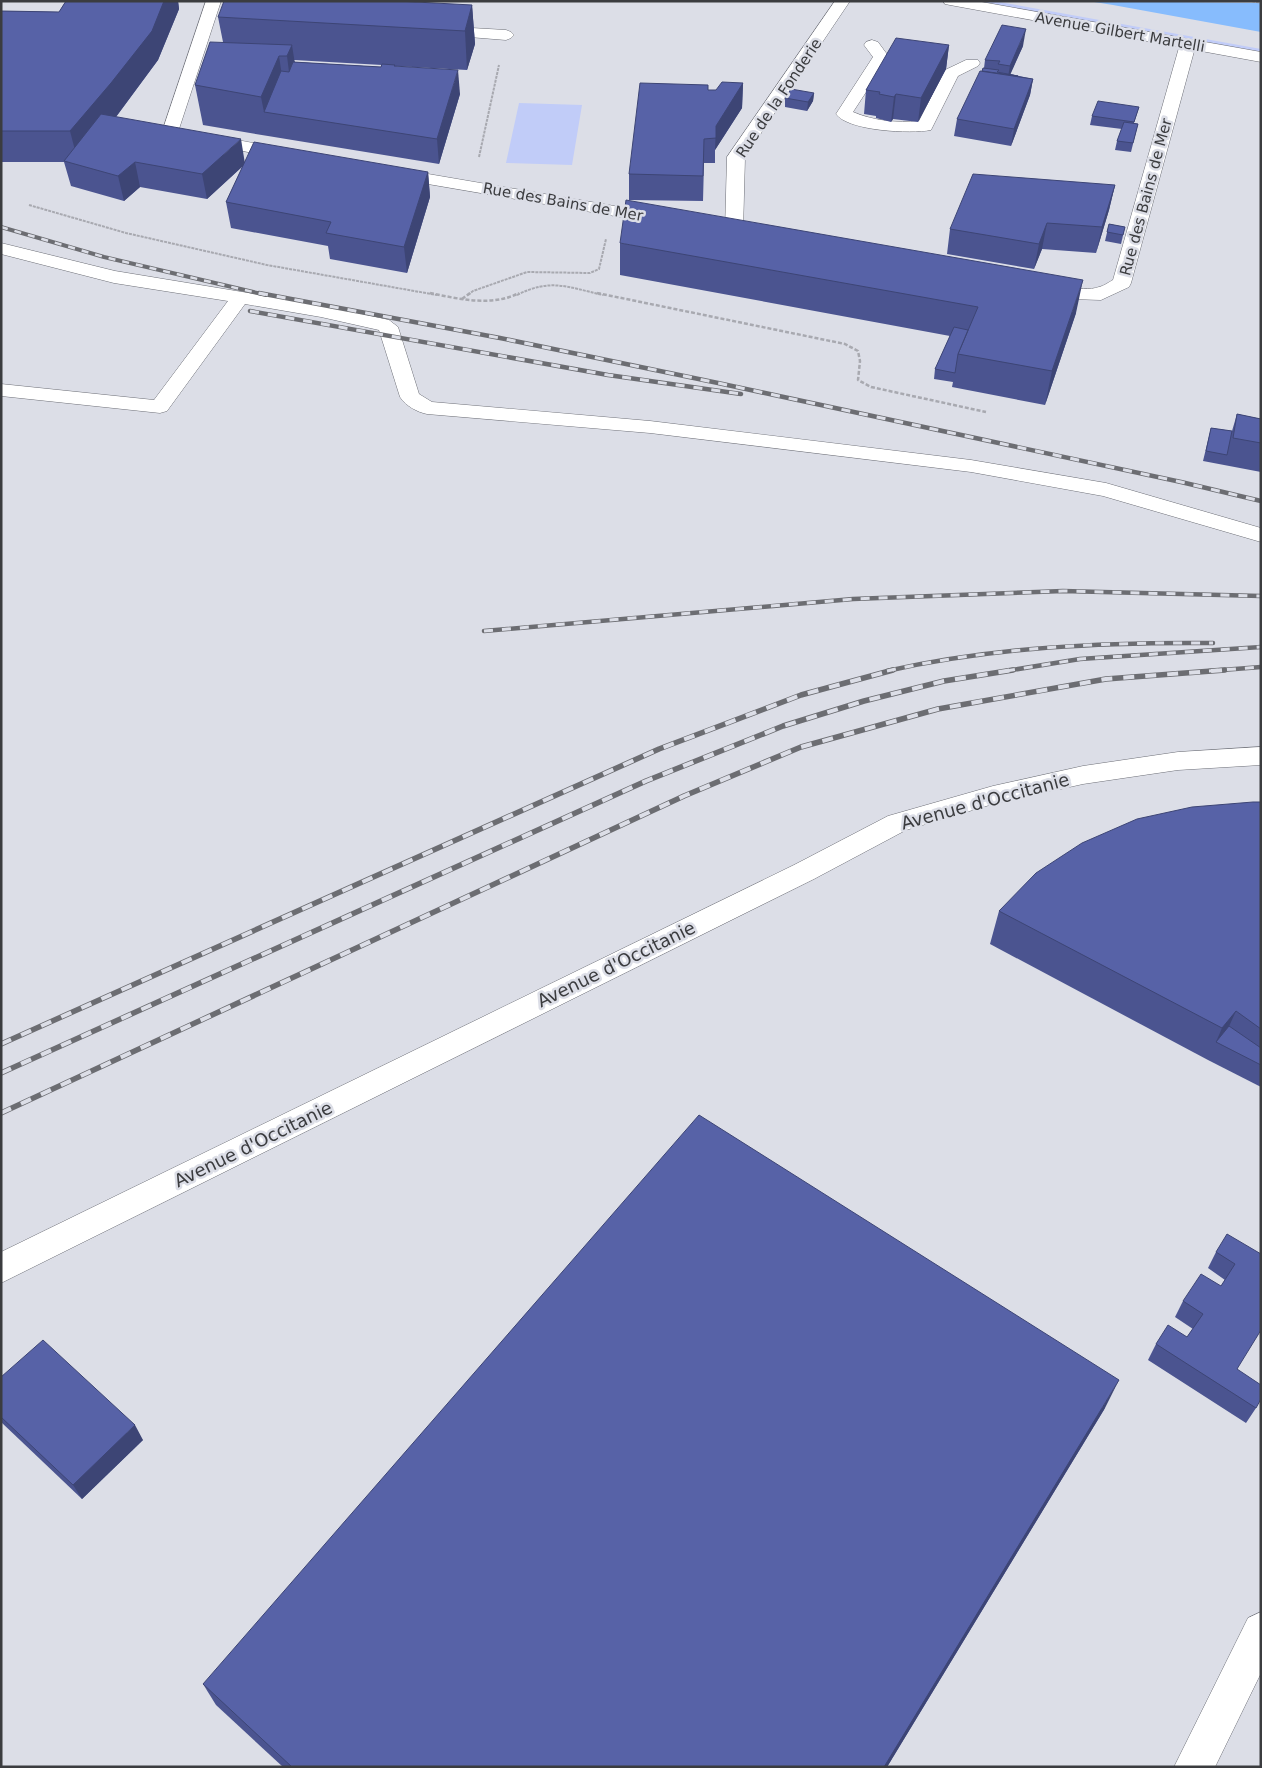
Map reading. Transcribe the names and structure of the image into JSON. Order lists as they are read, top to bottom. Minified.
{"streets":{"street":["Avenue Gilbert Martelli","Rue de la Fonderie","Rue des Bains de Mer","Avenue d'Occitanie"]},"crossings":[["Avenue Gilbert Martelli","Rue des Bains de Mer"]]}
